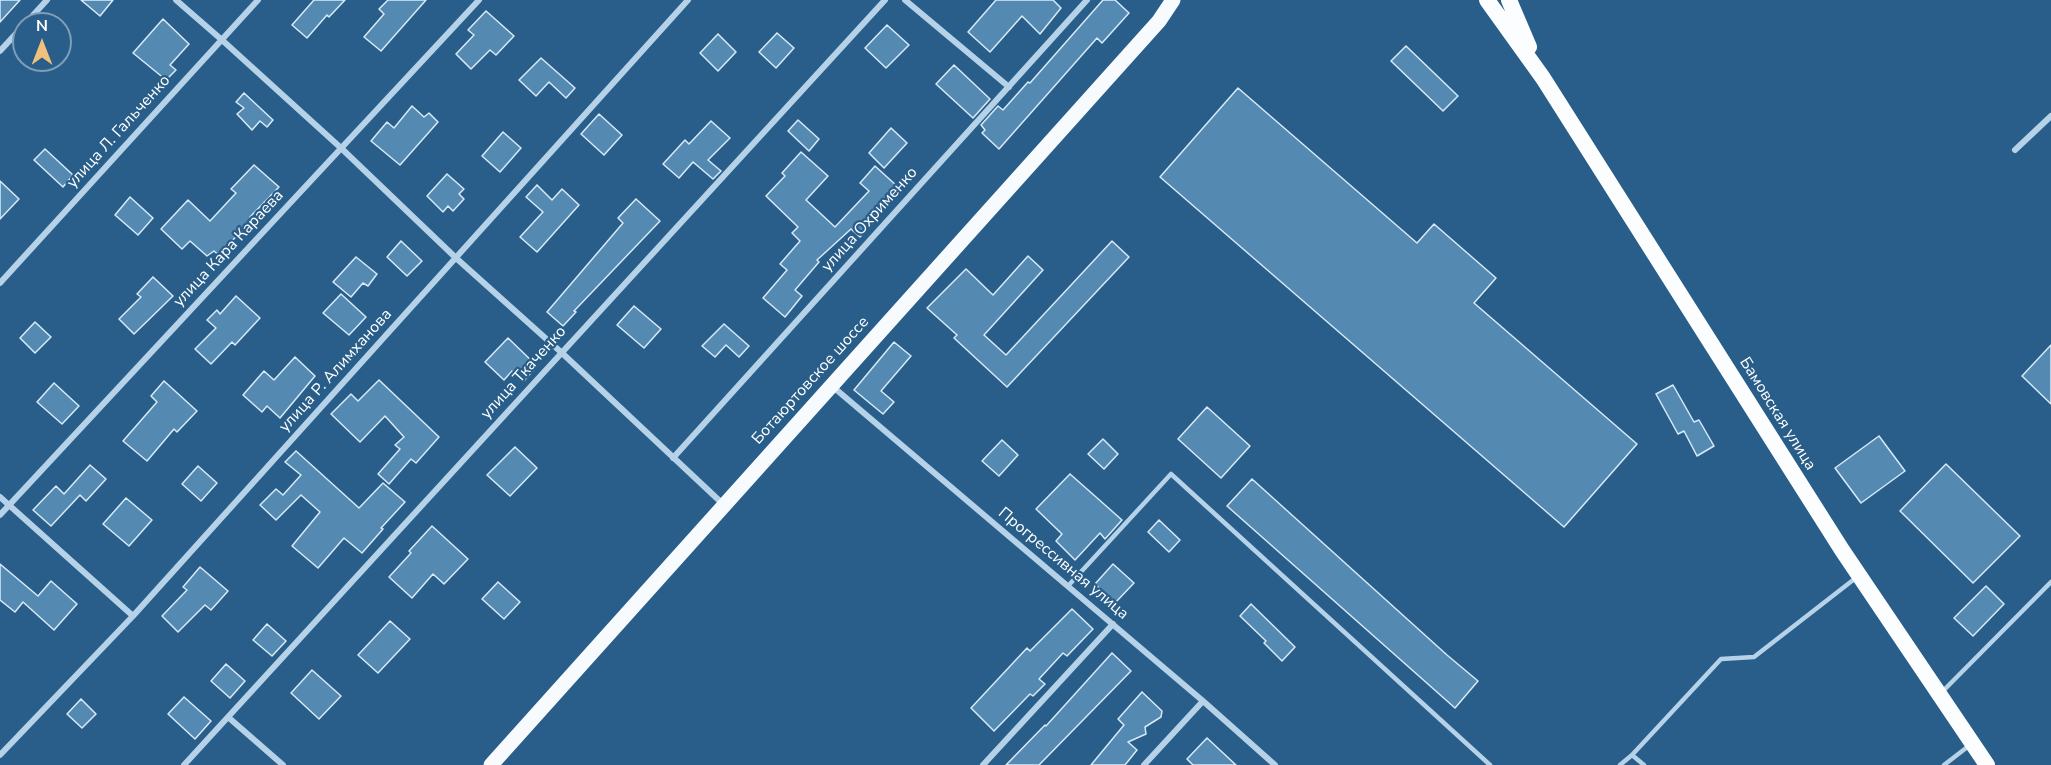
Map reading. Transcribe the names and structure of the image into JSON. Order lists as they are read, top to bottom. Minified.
{"streets":{"highway":["Бамовская улица"],"main road":["Ботаюртовское шоссе"],"street":["улица Л. Гальченко","улица Охрименко","улица Кара Караева","улица Р. Алимханова","улица Ткаченко","Прогрессивная улица"]},"crossings":[["Ботаюртовское шоссе","Прогрессивная улица"]],"north":"top"}
